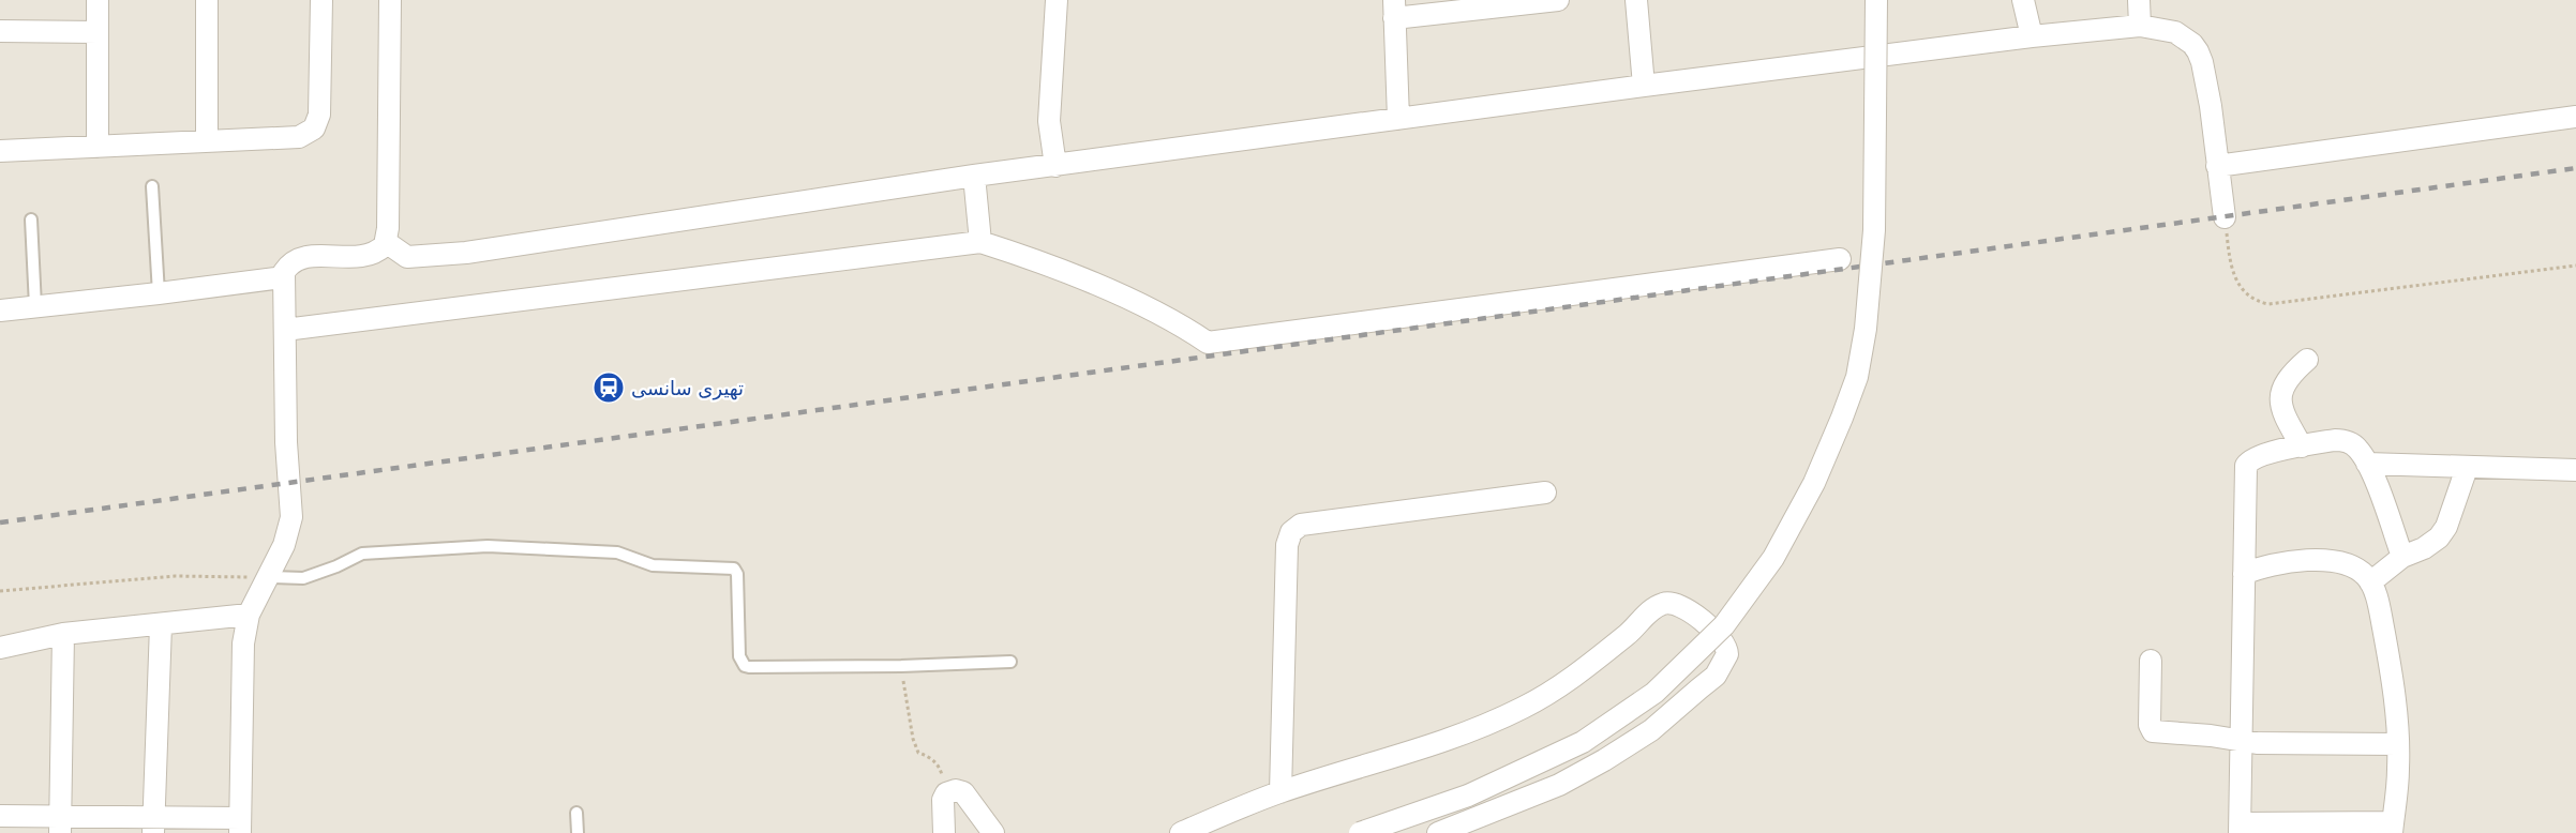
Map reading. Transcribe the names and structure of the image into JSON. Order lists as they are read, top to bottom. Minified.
{"places":{"station":["تھیری سانسی"]}}
